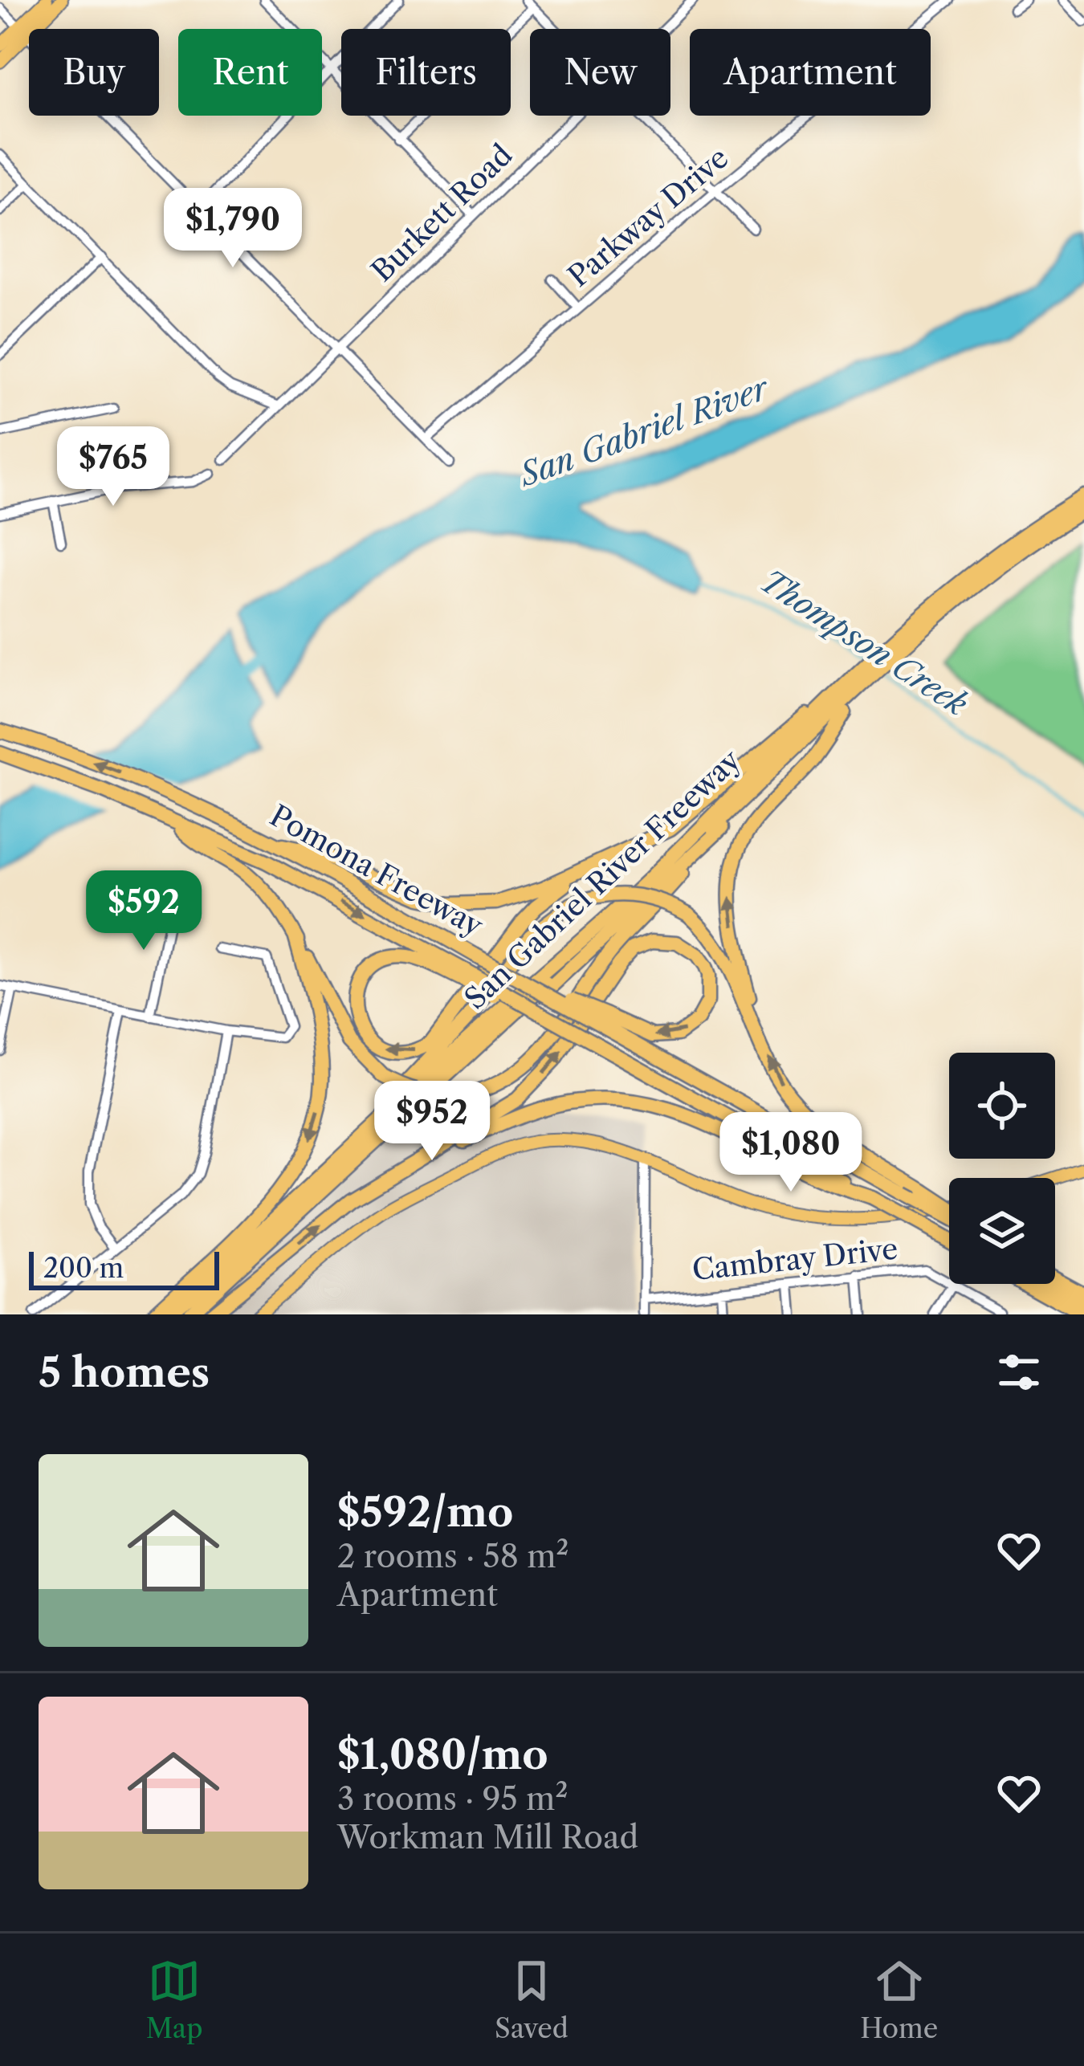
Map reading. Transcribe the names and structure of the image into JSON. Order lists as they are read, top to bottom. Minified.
{"streets":{"highway":["Pomona Freeway","San Gabriel River Freeway"],"street":["Burkett Road","Parkway Drive","Cambray Drive"]},"water":["San Gabriel River","Thompson Creek"],"scale_bar":"200 m","page":{"chip":["Buy","Rent","Filters","New","Apartment"],"price":["$1,790","$765","$592","$952","$1,080"],"scale":"200 m","heading":"5 homes","list":[{"name":"$592/mo","note":"2 rooms · 58 m² · Apartment"},{"name":"$1,080/mo","note":"3 rooms · 95 m² · Workman Mill Road"}],"tabs":["Map","Saved","Home"]}}
